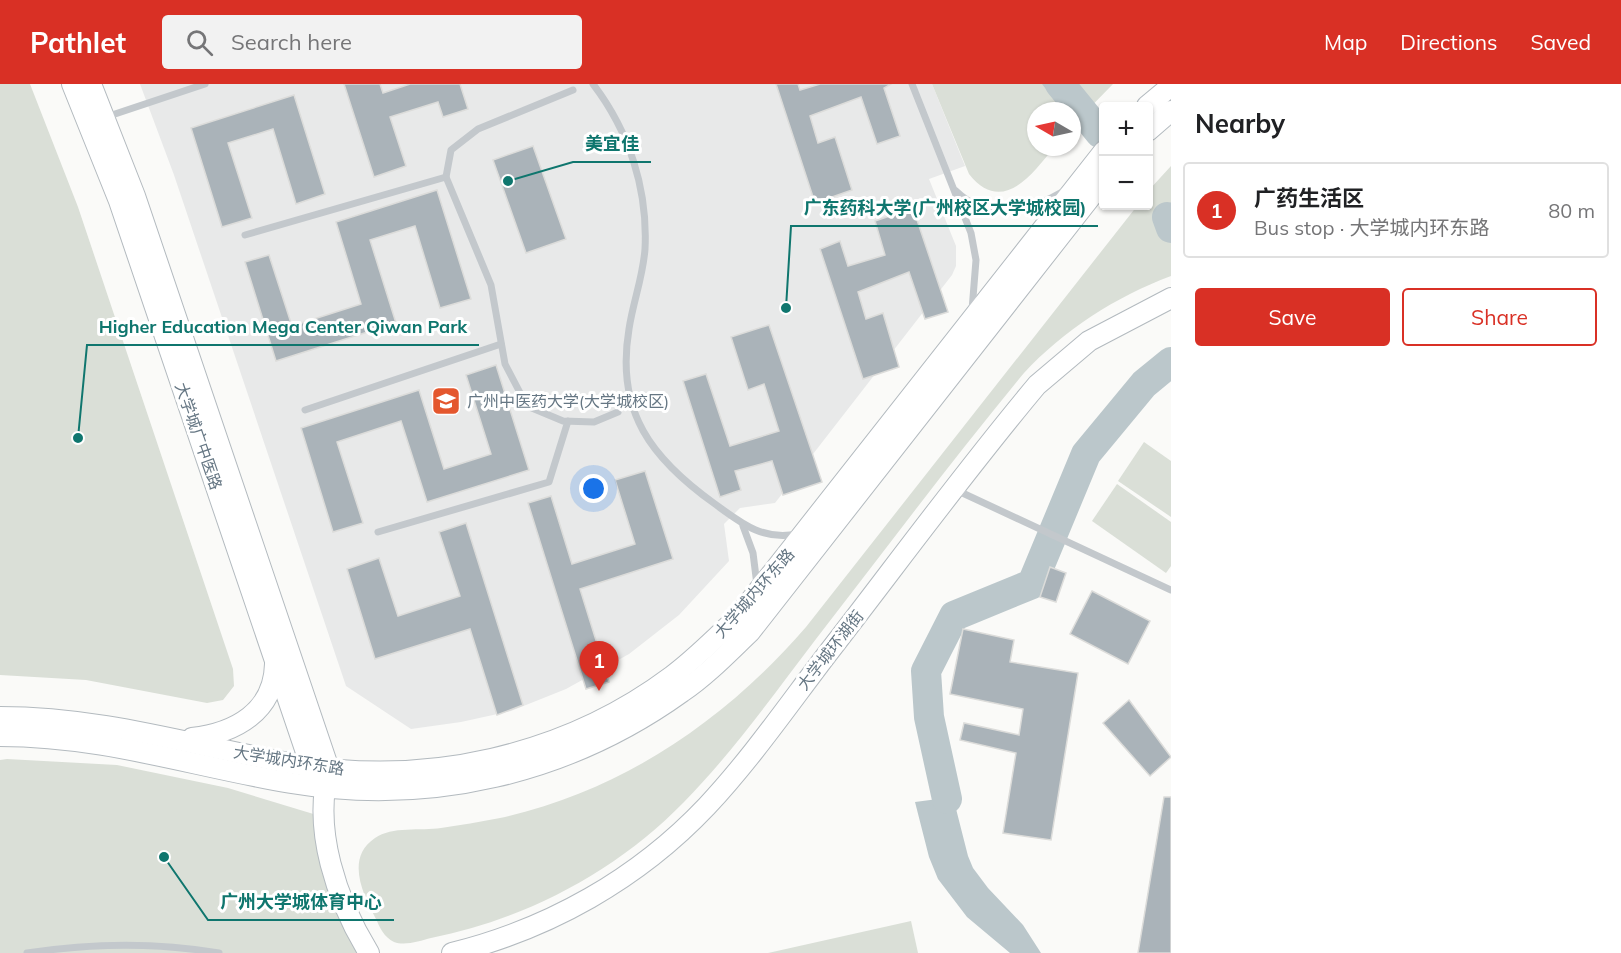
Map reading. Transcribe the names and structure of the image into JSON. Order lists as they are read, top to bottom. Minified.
{"streets":{"main road":["大学城广中医路","大学城内环东路","大学城环湖街"]},"crossings":[["大学城广中医路","大学城内环东路"]],"places":{"other":["美宜佳","广东药科大学(广州校区大学城校园)","Higher Education Mega Center Qiwan Park","广州大学城体育中心"],"school or university":["广州中医药大学(大学城校区)"]},"north":"left","page":{"header":"Pathlet","search":"Search here","nav":["Map","Directions","Saved"],"heading":"Nearby","map_buttons":["+","−"],"list":[{"mark":"1","name":"广药生活区","note":"Bus stop · 大学城内环东路","value":"80 m"}],"buttons":["Save","Share"],"pins":"1"}}
